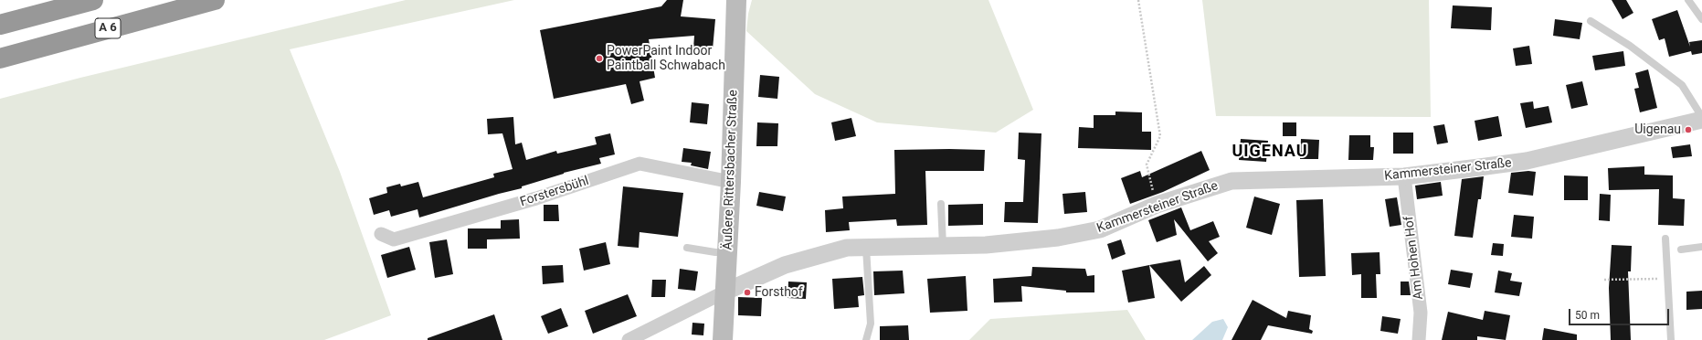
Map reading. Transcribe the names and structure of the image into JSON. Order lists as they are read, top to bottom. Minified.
{"streets":{"highway":["A 6"],"main road":["Äußere Rittersbacher Straße"],"street":["Kammersteiner Straße","Forstersbühl","Am Hohen Hof"]},"crossings":[["Äußere Rittersbacher Straße","Kammersteiner Straße"],["Äußere Rittersbacher Straße","Forstersbühl"],["Kammersteiner Straße","Am Hohen Hof"]],"districts":["UIGENAU"],"places":["PowerPaint Indoor Paintball Schwabach","Uigenau","Forsthof"],"scale_bar":"50 m"}
